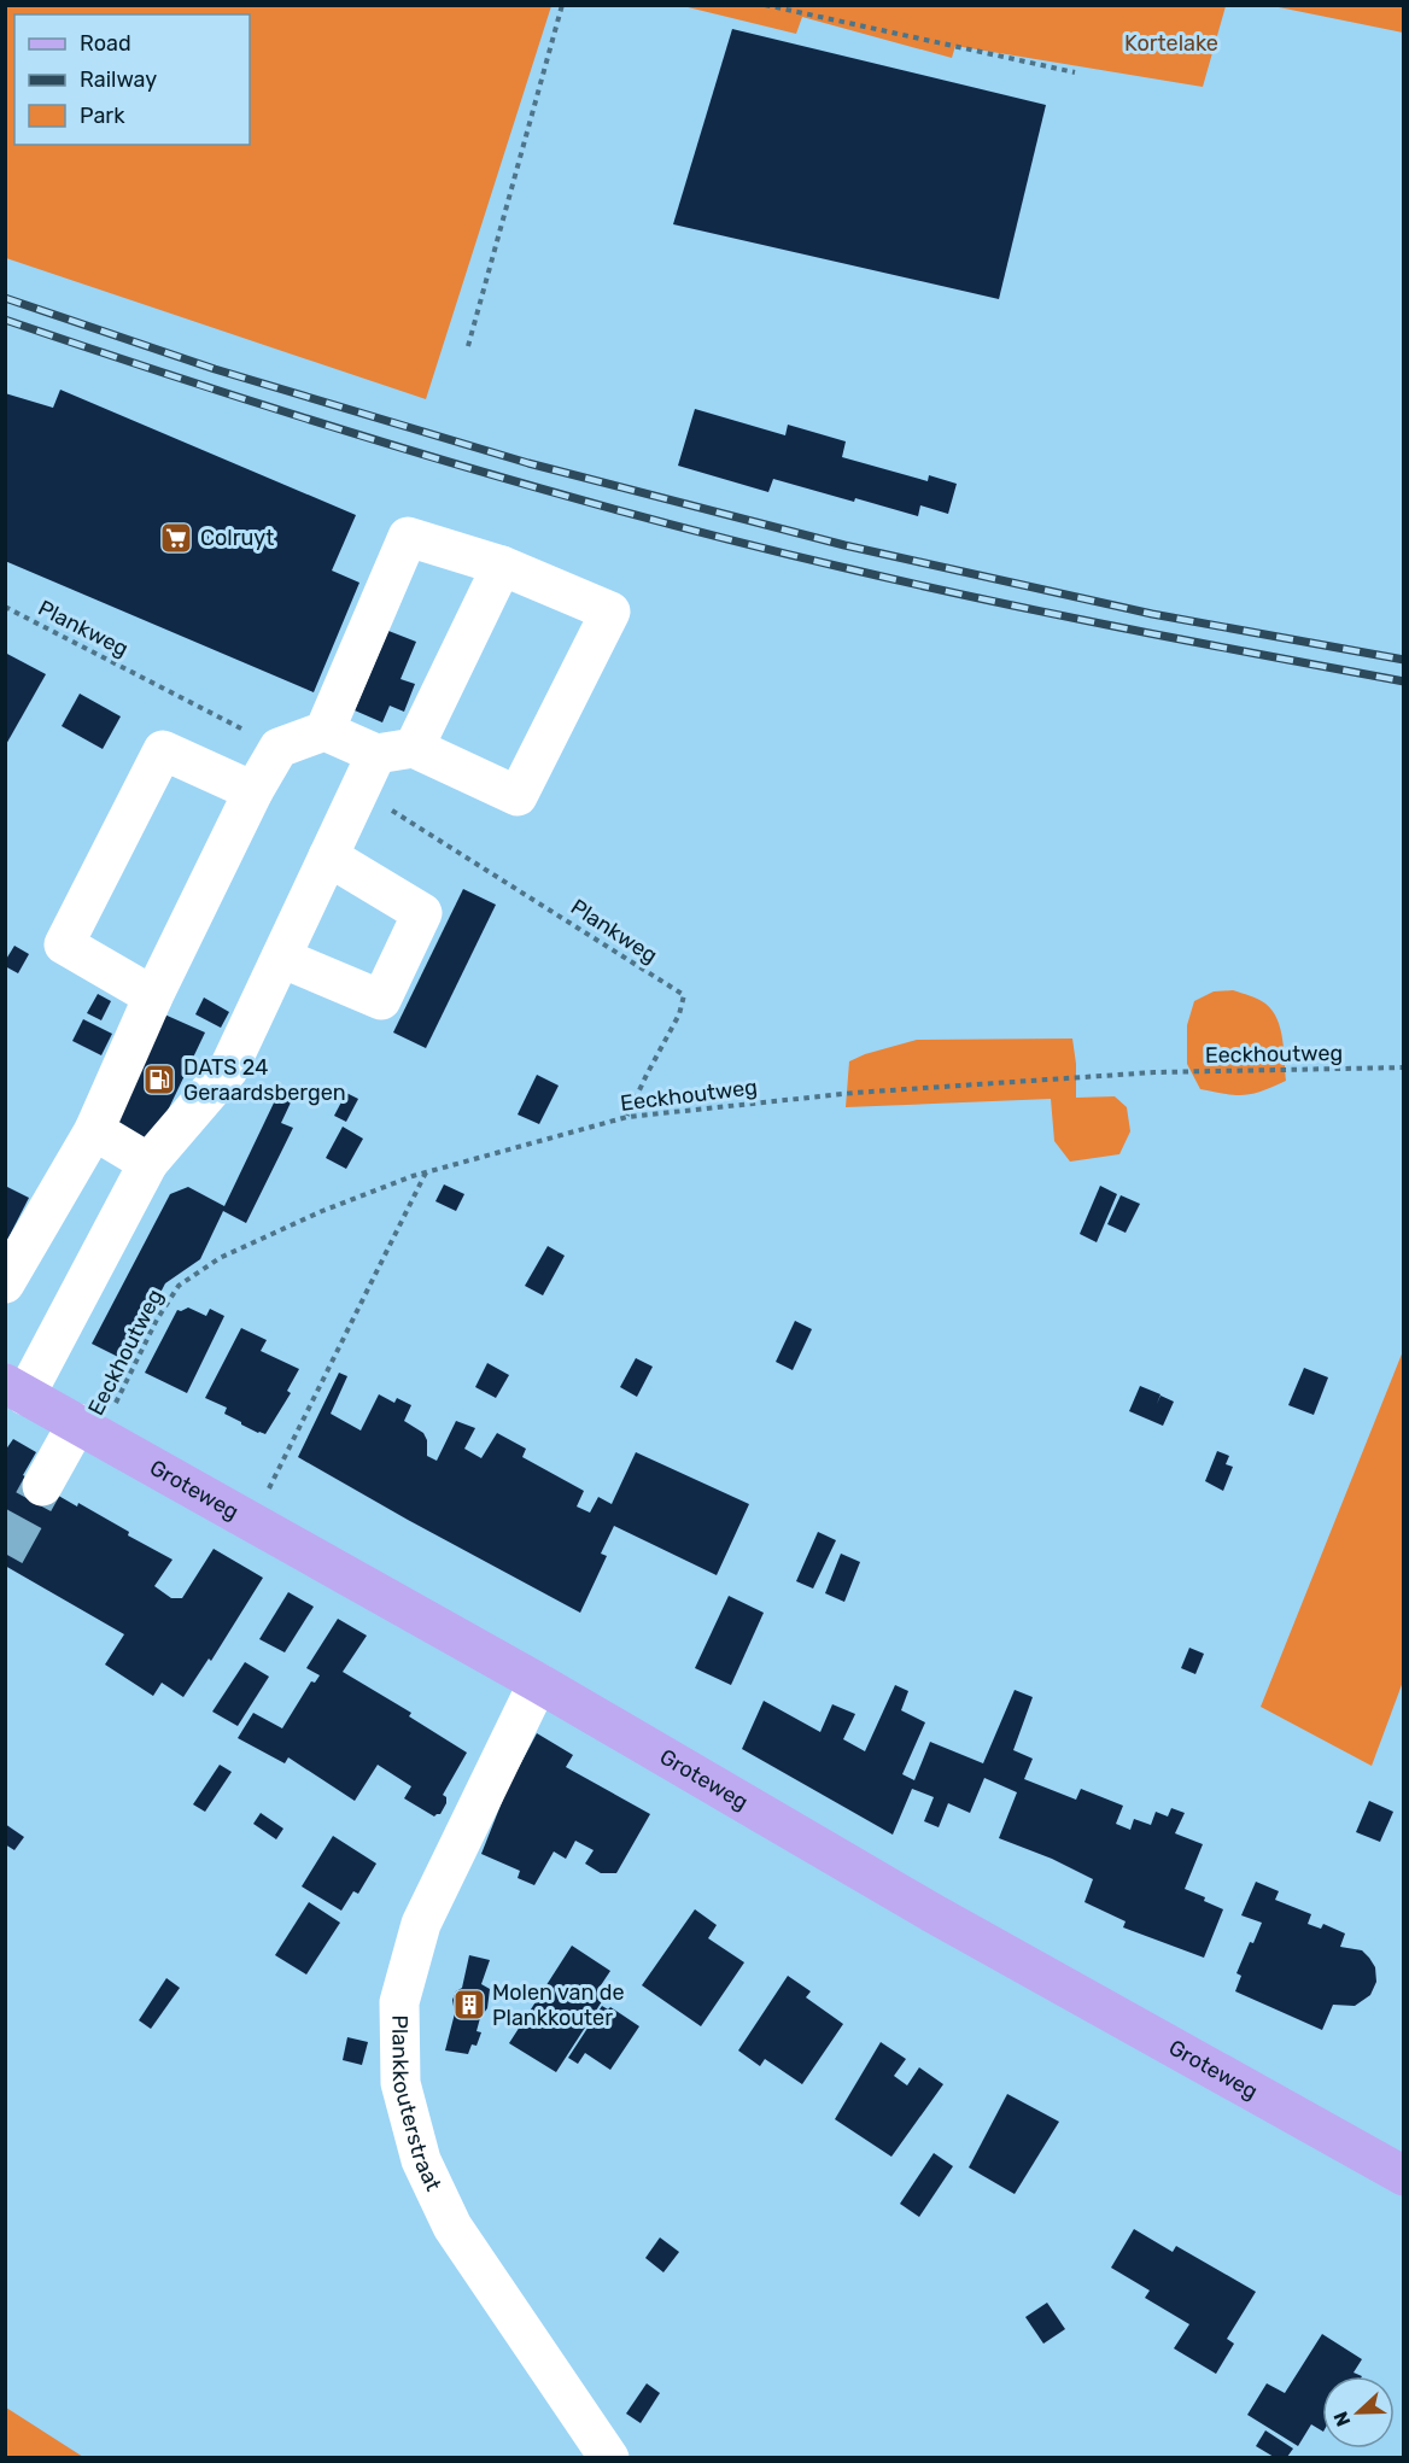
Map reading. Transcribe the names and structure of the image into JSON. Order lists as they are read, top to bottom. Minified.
{"streets":{"main road":["Groteweg"],"street":["Plankkouterstraat"],"path":["Plankweg","Eeckhoutweg"]},"crossings":[["Plankweg","Eeckhoutweg"],["Eeckhoutweg","Groteweg"],["Groteweg","Plankkouterstraat"]],"parks":["Kortelake"],"places":{"supermarket":["Colruyt"],"fuel station":["DATS 24 Geraardsbergen"],"building":["Molen van de Plankkouter"]},"legend":["Road","Railway","Park"],"north":"left"}
